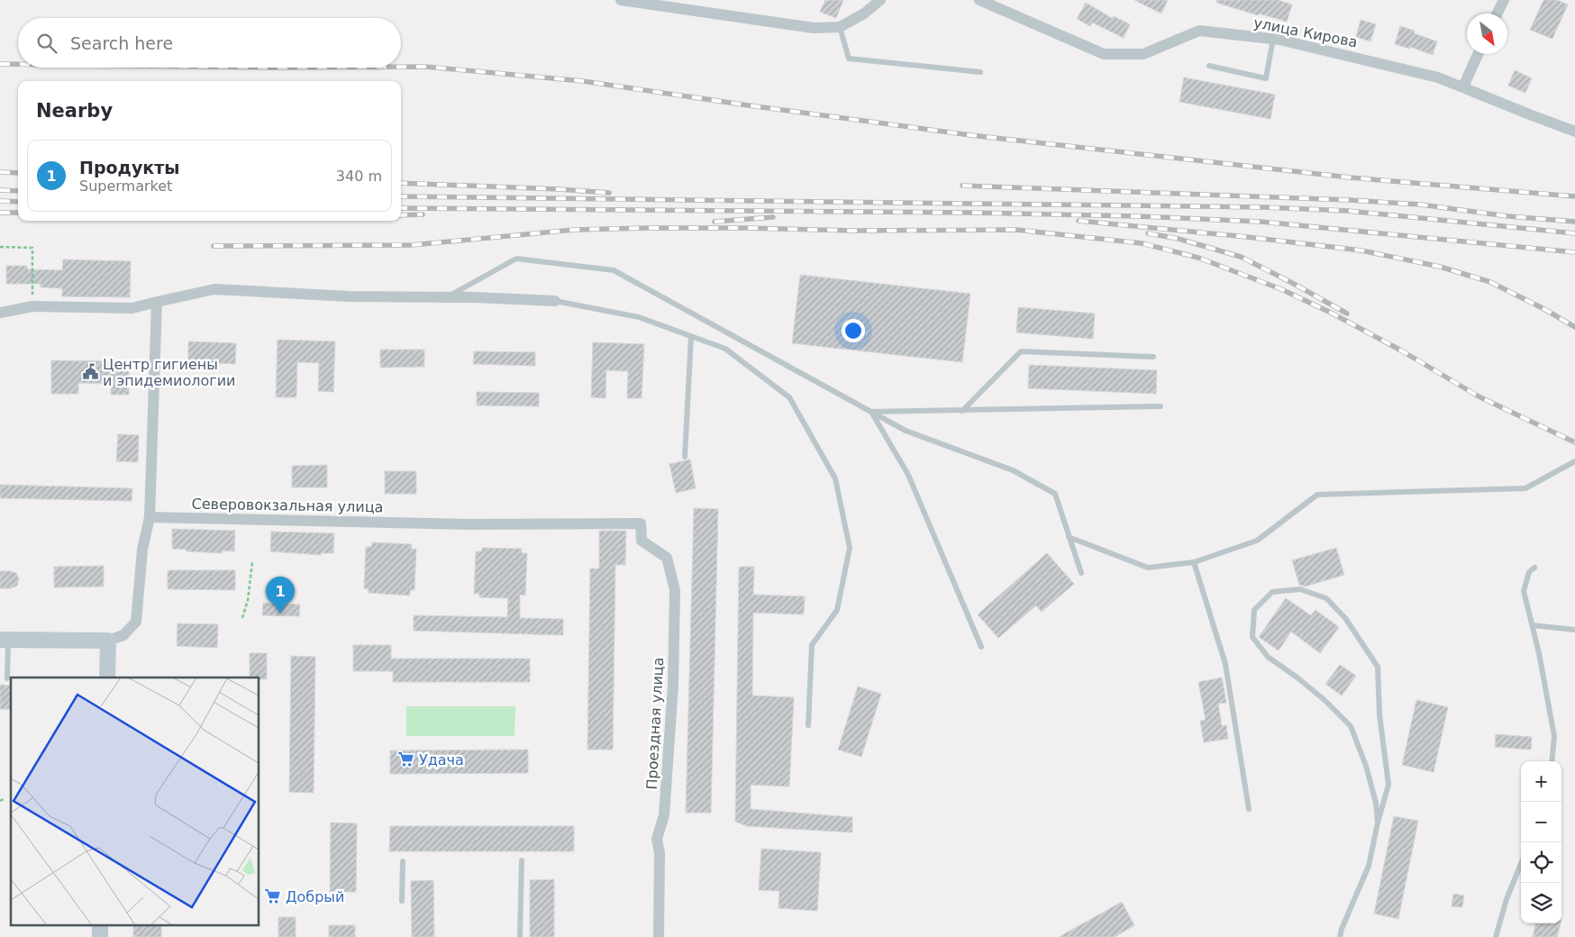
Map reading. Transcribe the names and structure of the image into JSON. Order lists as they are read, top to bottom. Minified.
{"streets":{"street":["улица Кирова","Северовокзальная улица","Проездная улица"]},"crossings":[["Северовокзальная улица","Проездная улица"]],"places":{"public building":["Центр гигиены и эпидемиологии"],"supermarket":["Удача","Добрый"]},"north":"bottom right","page":{"search":"Search here","heading":"Nearby","list":[{"mark":"1","name":"Продукты","note":"Supermarket","value":"340 m"}],"pins":"1","map_buttons":["+","−"]}}
